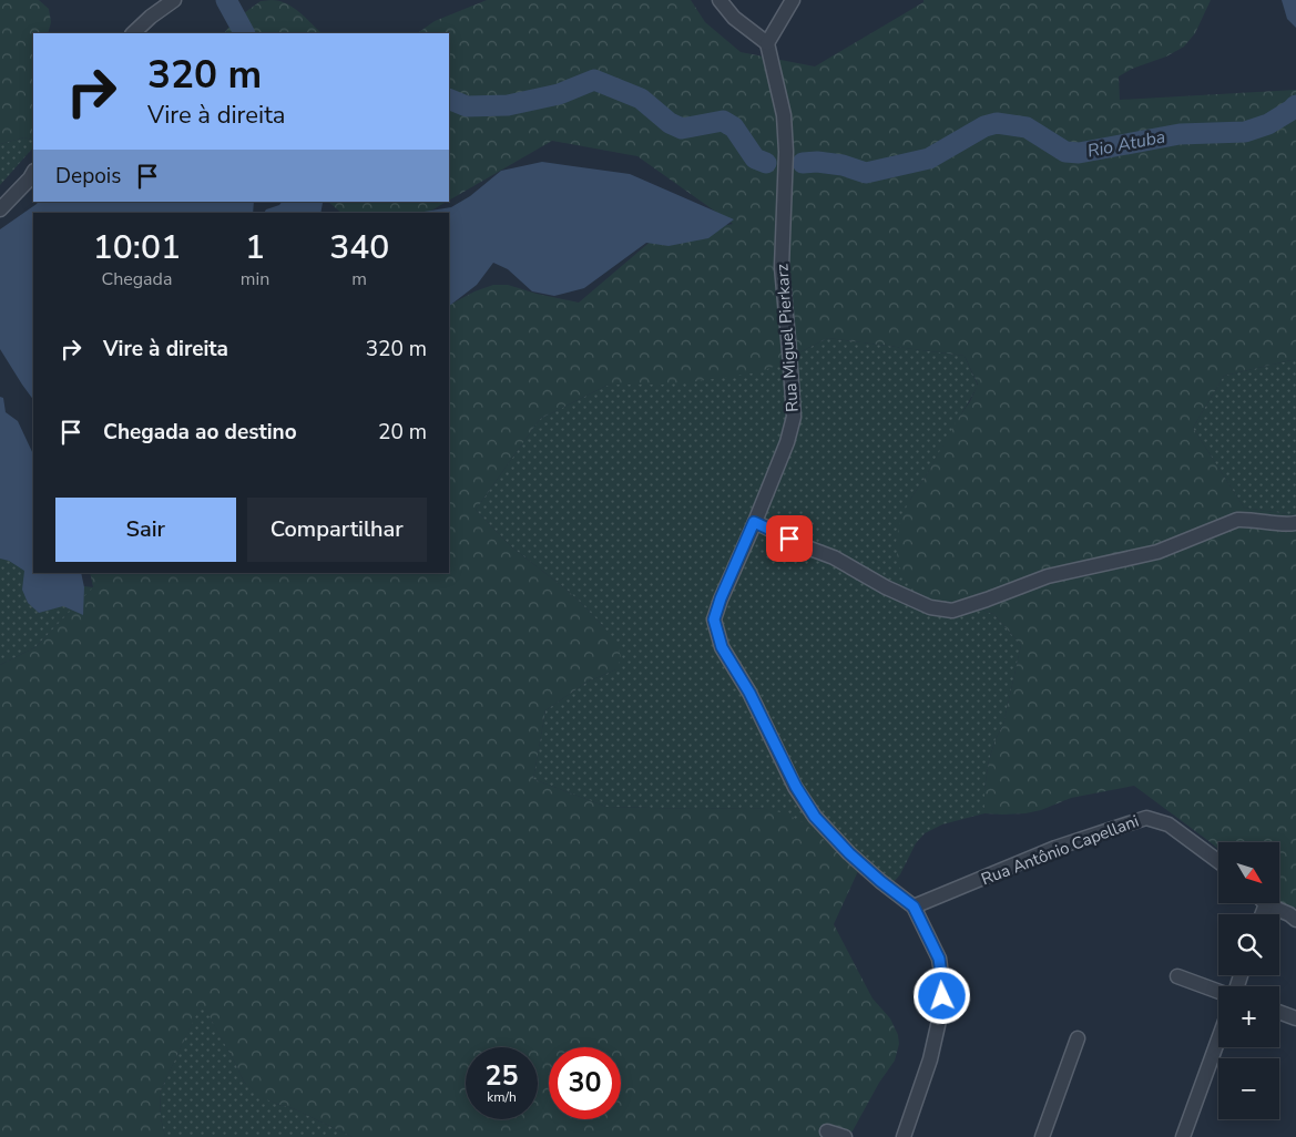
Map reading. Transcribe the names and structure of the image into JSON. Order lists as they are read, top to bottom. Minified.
{"streets":{"street":["Rua Miguel Pierkarz","Rua Antônio Capellani"]},"crossings":[["Rua Miguel Pierkarz","Rua Antônio Capellani"]],"water":["Rio Atuba"],"north":"bottom right","page":{"turn":["320 m","Vire à direita"],"then":"Depois","eta":["10:01","Chegada","1","min","340","m"],"list":[{"name":"Vire à direita","value":"320 m"},{"name":"Chegada ao destino","value":"20 m"}],"buttons":["Sair","Compartilhar"],"map_buttons":["+","−"],"speed":"25 km/h","limit":"30"}}
